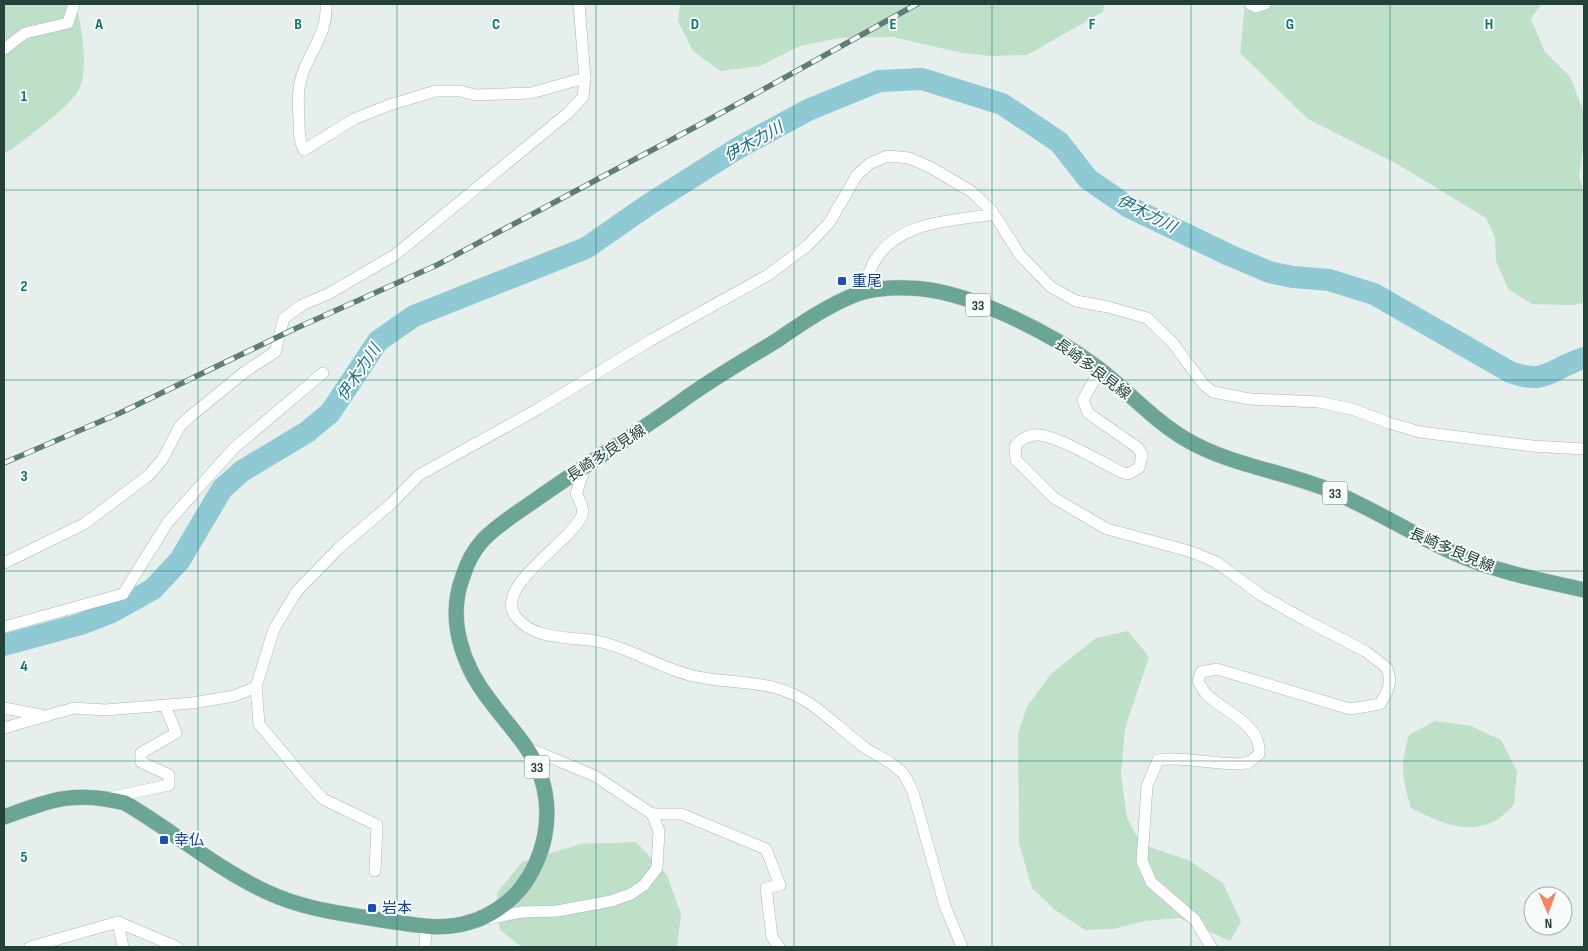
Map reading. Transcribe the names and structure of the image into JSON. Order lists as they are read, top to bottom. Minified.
{"streets":{"main road":["33","長崎多良見線"]},"water":["伊木力川"],"places":{"transit":["重尾","幸仏","岩本"]},"north":"bottom","grid":{"columns":["A","B","C","D","E","F","G","H"],"rows":["1","2","3","4","5"]}}
